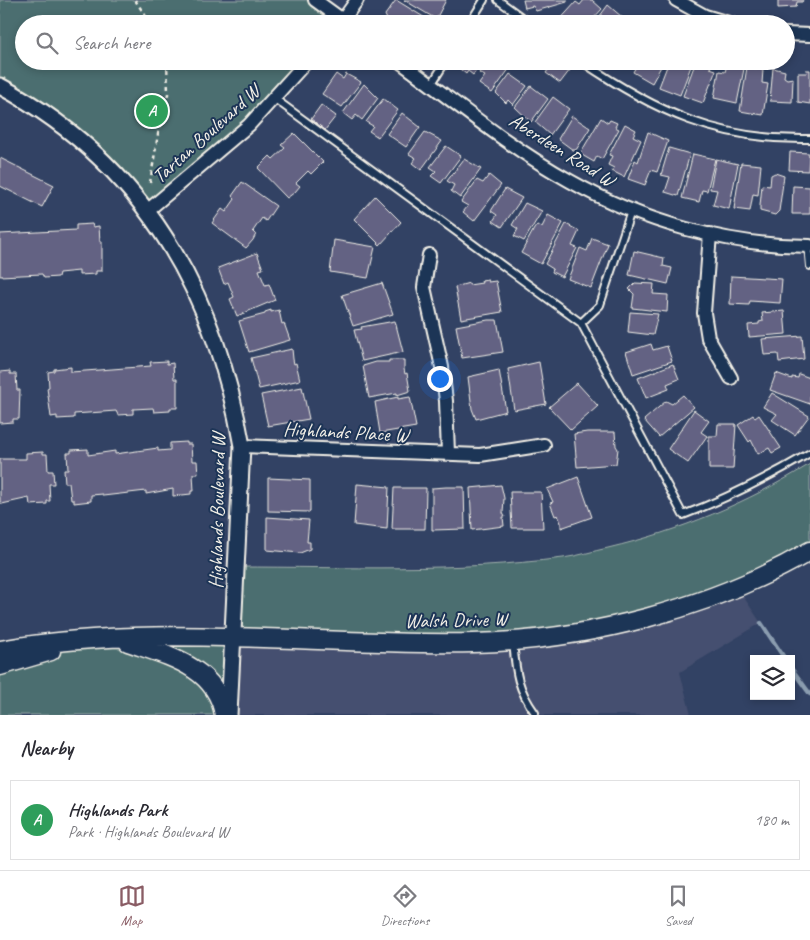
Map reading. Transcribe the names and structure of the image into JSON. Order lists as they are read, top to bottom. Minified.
{"streets":{"main road":["Walsh Drive W"],"street":["Tartan Boulevard W","Aberdeen Road W","Highlands Place W","Highlands Boulevard W"]},"crossings":[["Tartan Boulevard W","Highlands Boulevard W"],["Highlands Place W","Highlands Boulevard W"],["Highlands Boulevard W","Walsh Drive W"]],"page":{"search":"Search here","pins":"A","heading":"Nearby","list":[{"mark":"A","name":"Highlands Park","note":"Park · Highlands Boulevard W","value":"180 m"}],"nav":["Map","Directions","Saved"]}}
